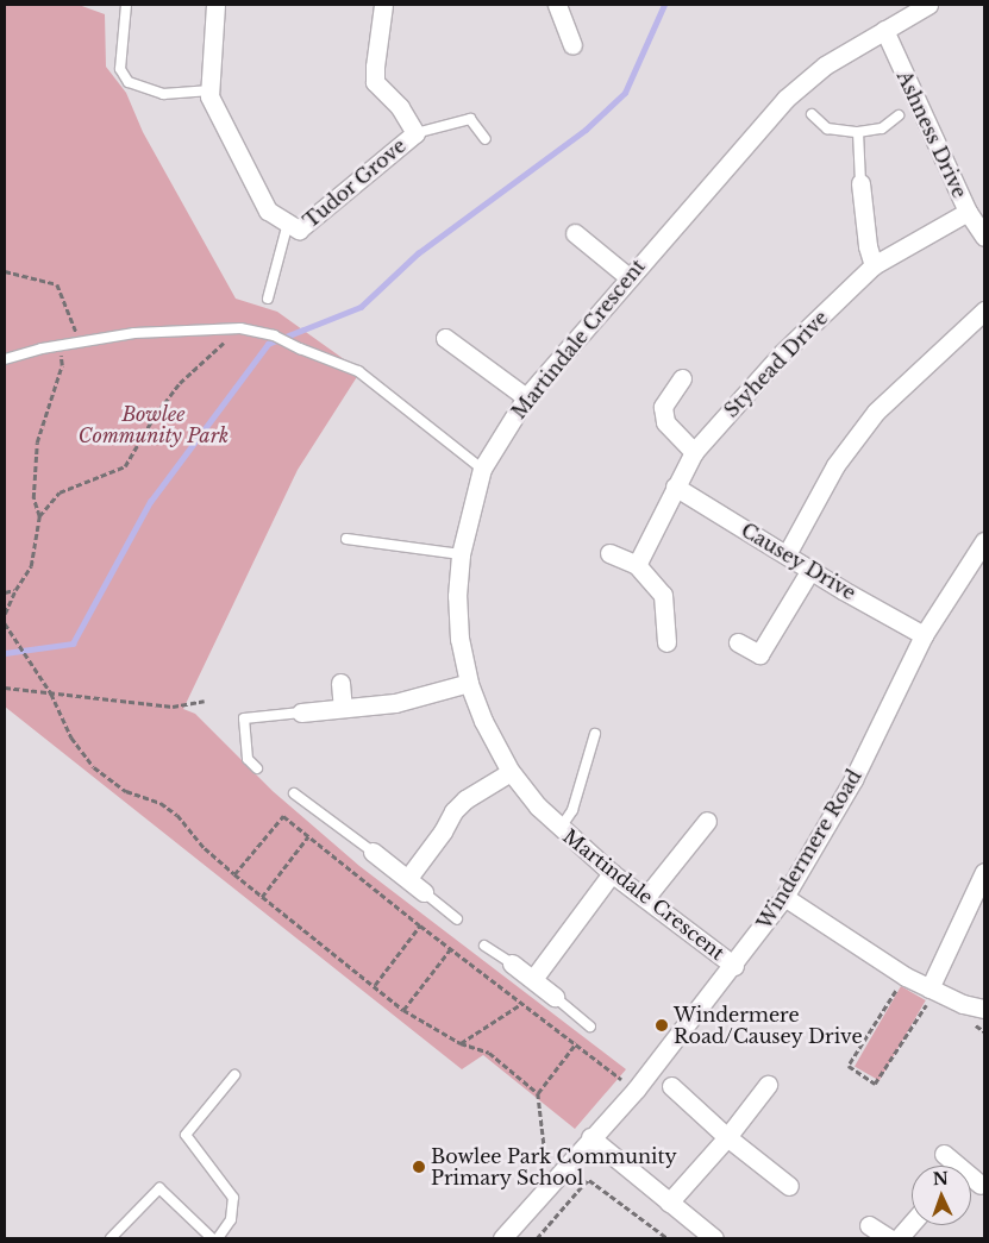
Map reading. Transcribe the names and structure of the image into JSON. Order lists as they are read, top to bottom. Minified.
{"streets":{"street":["Ashness Drive","Tudor Grove","Martindale Crescent","Styhead Drive","Causey Drive","Windermere Road"]},"crossings":[["Ashness Drive","Martindale Crescent"],["Ashness Drive","Styhead Drive"],["Martindale Crescent","Windermere Road"],["Styhead Drive","Causey Drive"],["Causey Drive","Windermere Road"]],"parks":["Bowlee Community Park"],"places":["Windermere Road/Causey Drive","Bowlee Park Community Primary School"],"north":"top"}
